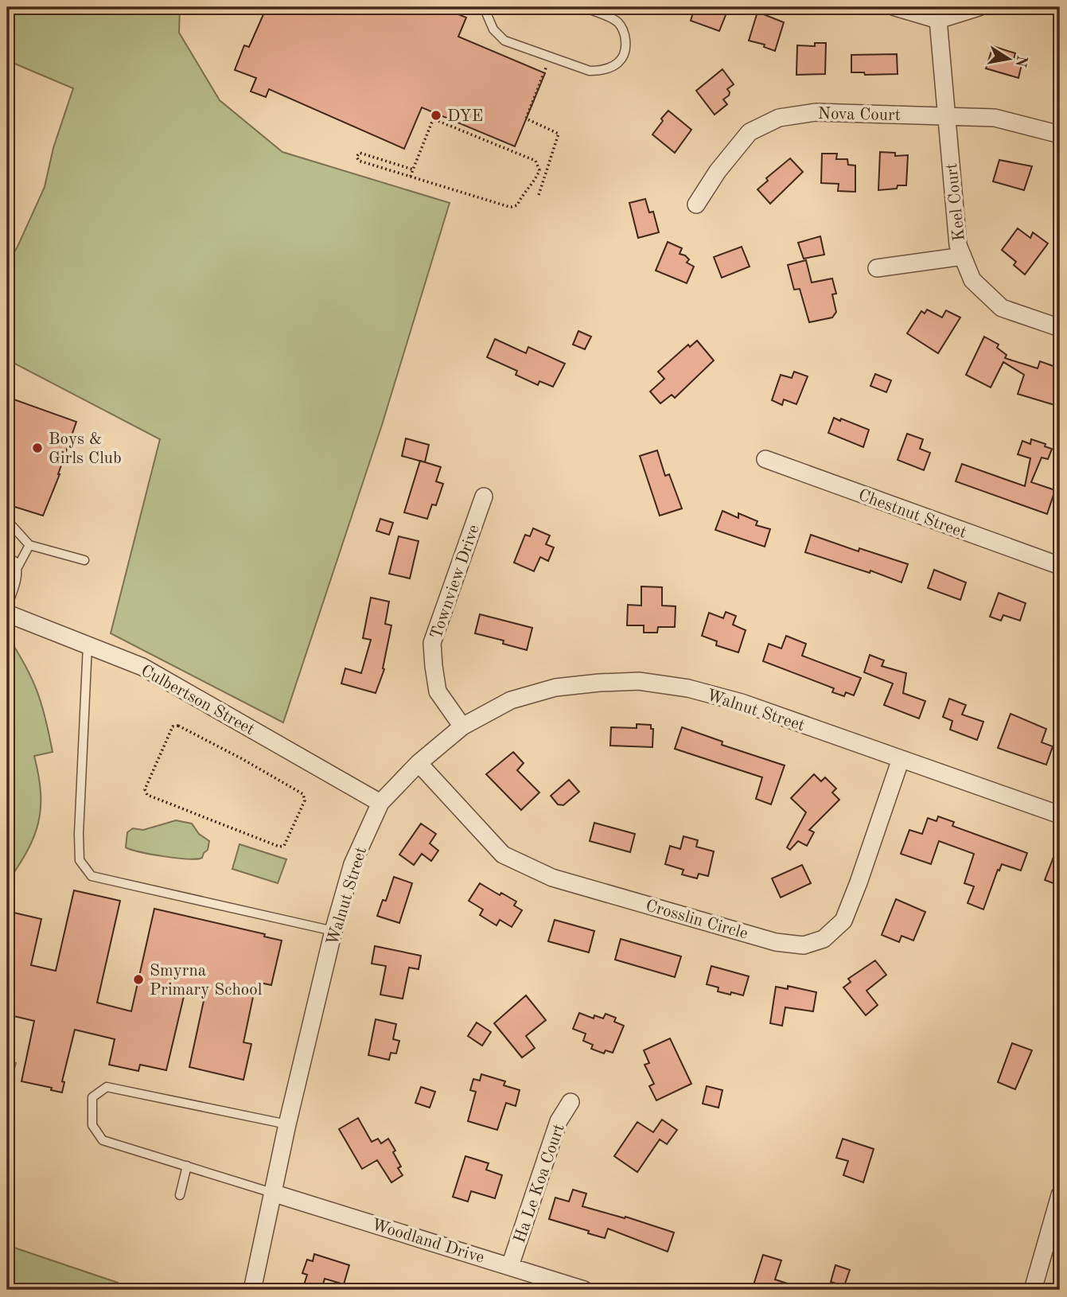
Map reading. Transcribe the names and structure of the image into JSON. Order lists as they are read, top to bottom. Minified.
{"streets":{"street":["Nova Court","Keel Court","Chestnut Street","Townview Drive","Culbertson Street","Walnut Street","Crosslin Circle","Ha Le Koa Court","Woodland Drive"]},"crossings":[["Nova Court","Keel Court"],["Townview Drive","Walnut Street"],["Culbertson Street","Walnut Street"],["Walnut Street","Crosslin Circle"],["Walnut Street","Woodland Drive"],["Ha Le Koa Court","Woodland Drive"]],"places":["DYE","Boys & Girls Club","Smyrna Primary School"],"north":"right"}
